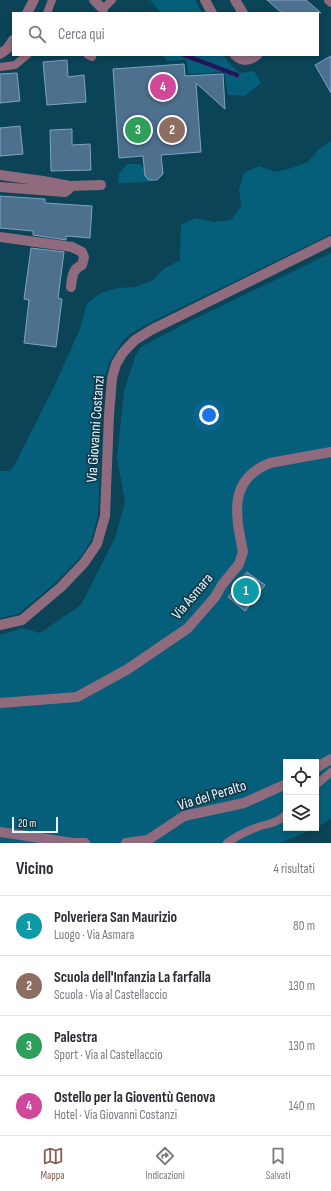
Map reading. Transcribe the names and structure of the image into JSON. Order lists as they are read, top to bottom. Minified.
{"streets":{"street":["Via Giovanni Costanzi","Via Asmara","Via del Peralto"]},"scale_bar":"20 m","page":{"search":"Cerca qui","pins":["4","2","3","1"],"scale":"20 m","heading":["Vicino","4 risultati"],"list":[{"mark":"1","name":"Polveriera San Maurizio","note":"Luogo · Via Asmara","value":"80 m"},{"mark":"2","name":"Scuola dell'Infanzia La farfalla","note":"Scuola · Via al Castellaccio","value":"130 m"},{"mark":"3","name":"Palestra","note":"Sport · Via al Castellaccio","value":"130 m"},{"mark":"4","name":"Ostello per la Gioventù Genova","note":"Hotel · Via Giovanni Costanzi","value":"140 m"}],"nav":["Mappa","Indicazioni","Salvati"]}}
